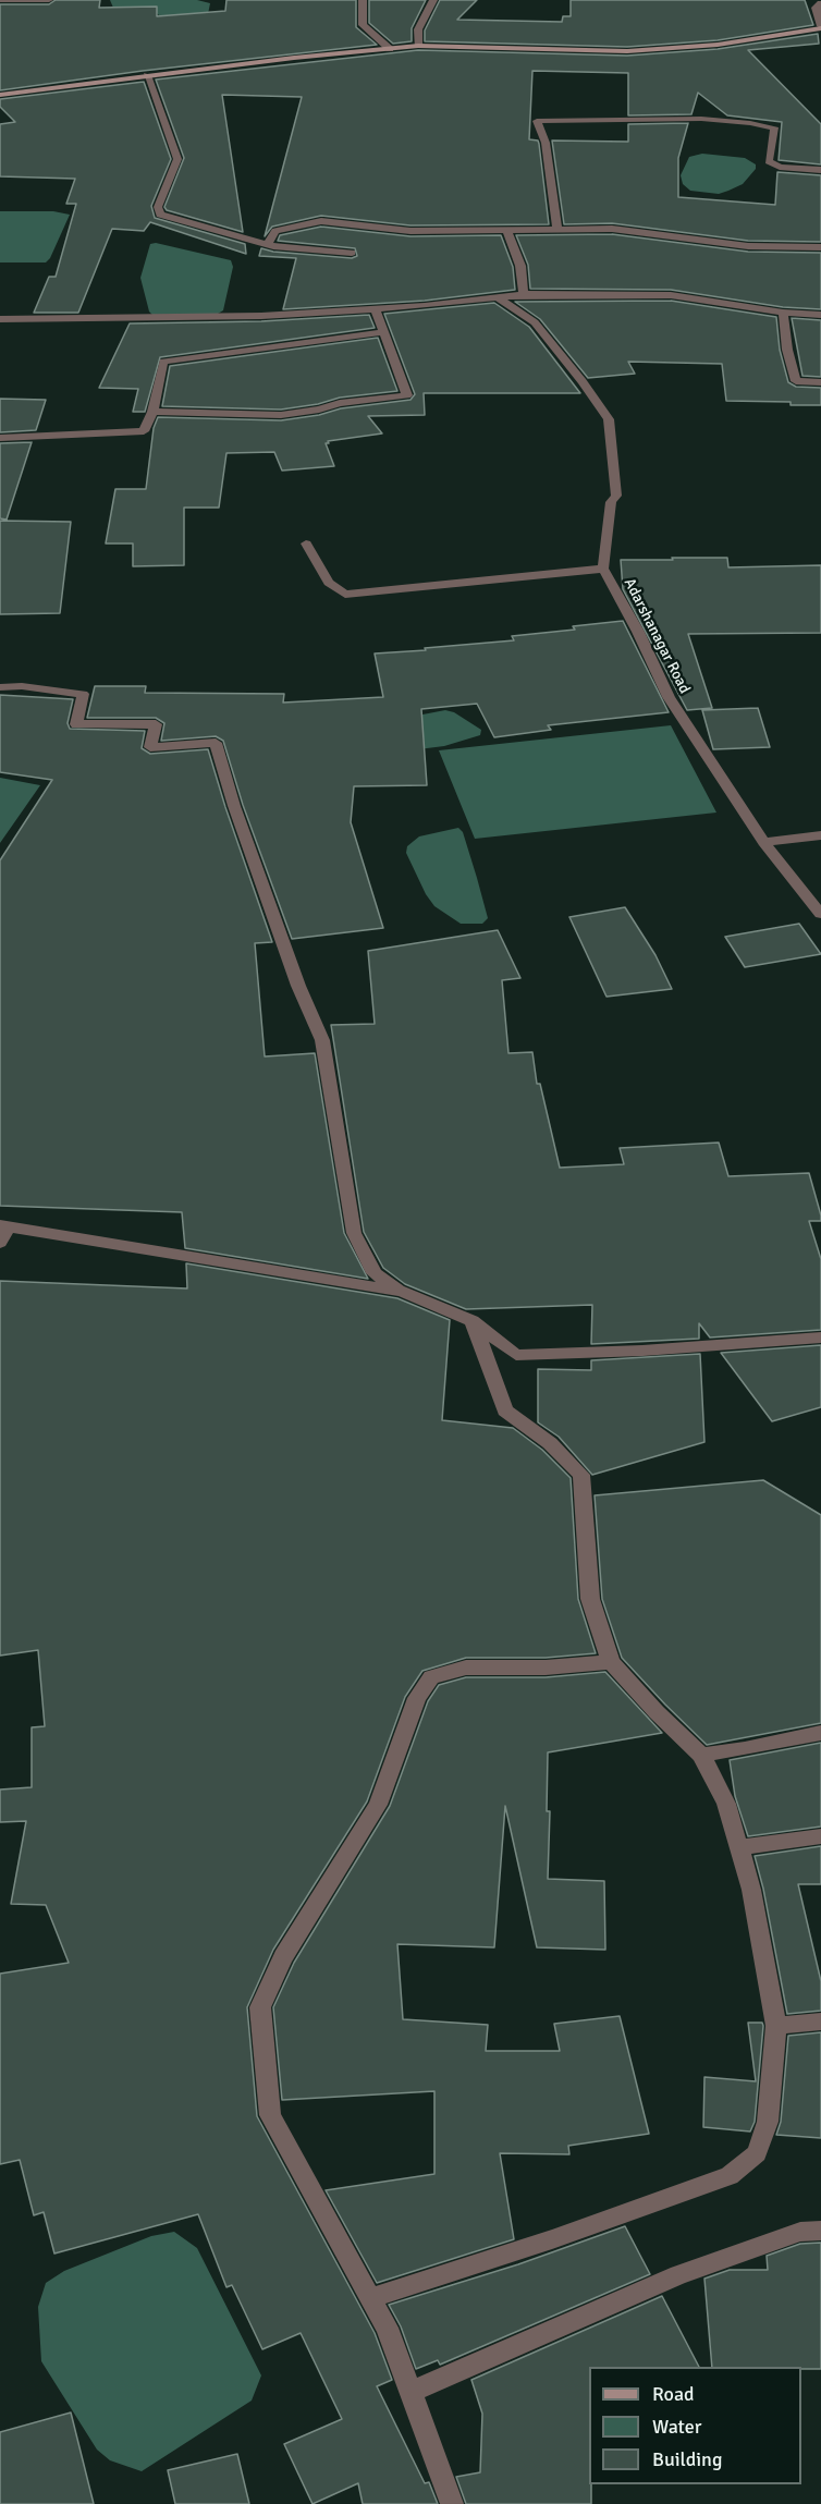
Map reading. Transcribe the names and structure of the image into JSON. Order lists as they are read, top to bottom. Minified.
{"streets":{"street":["Adarshanagar Road"]},"legend":["Road","Water","Building"]}
